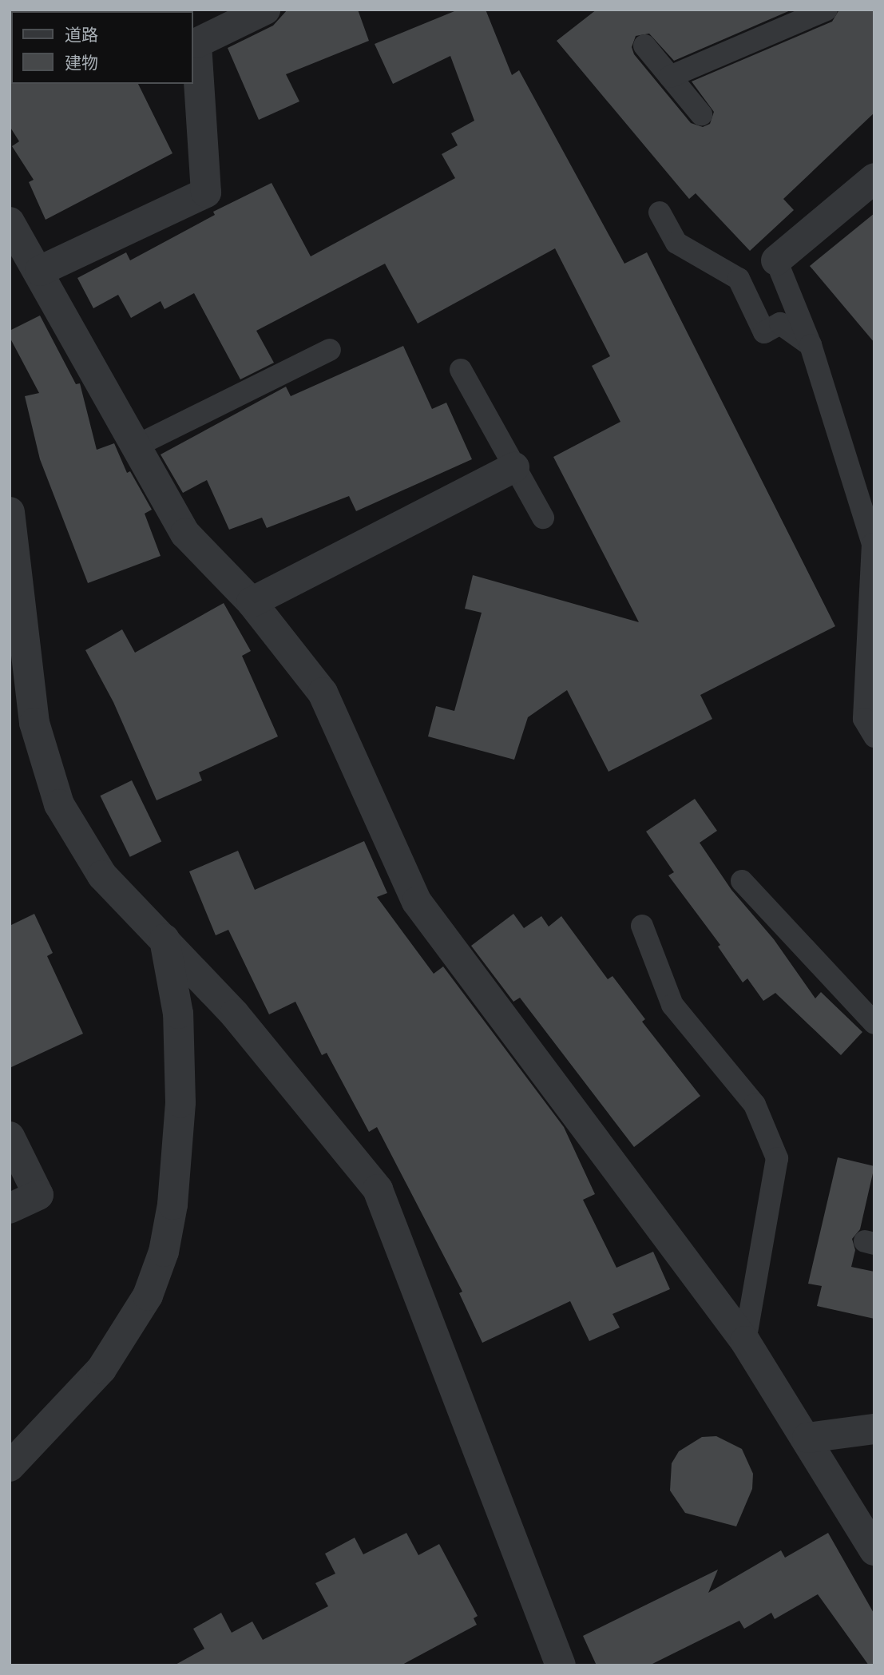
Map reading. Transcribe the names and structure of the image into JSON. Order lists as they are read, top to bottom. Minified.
{"legend":["道路","建物"]}
